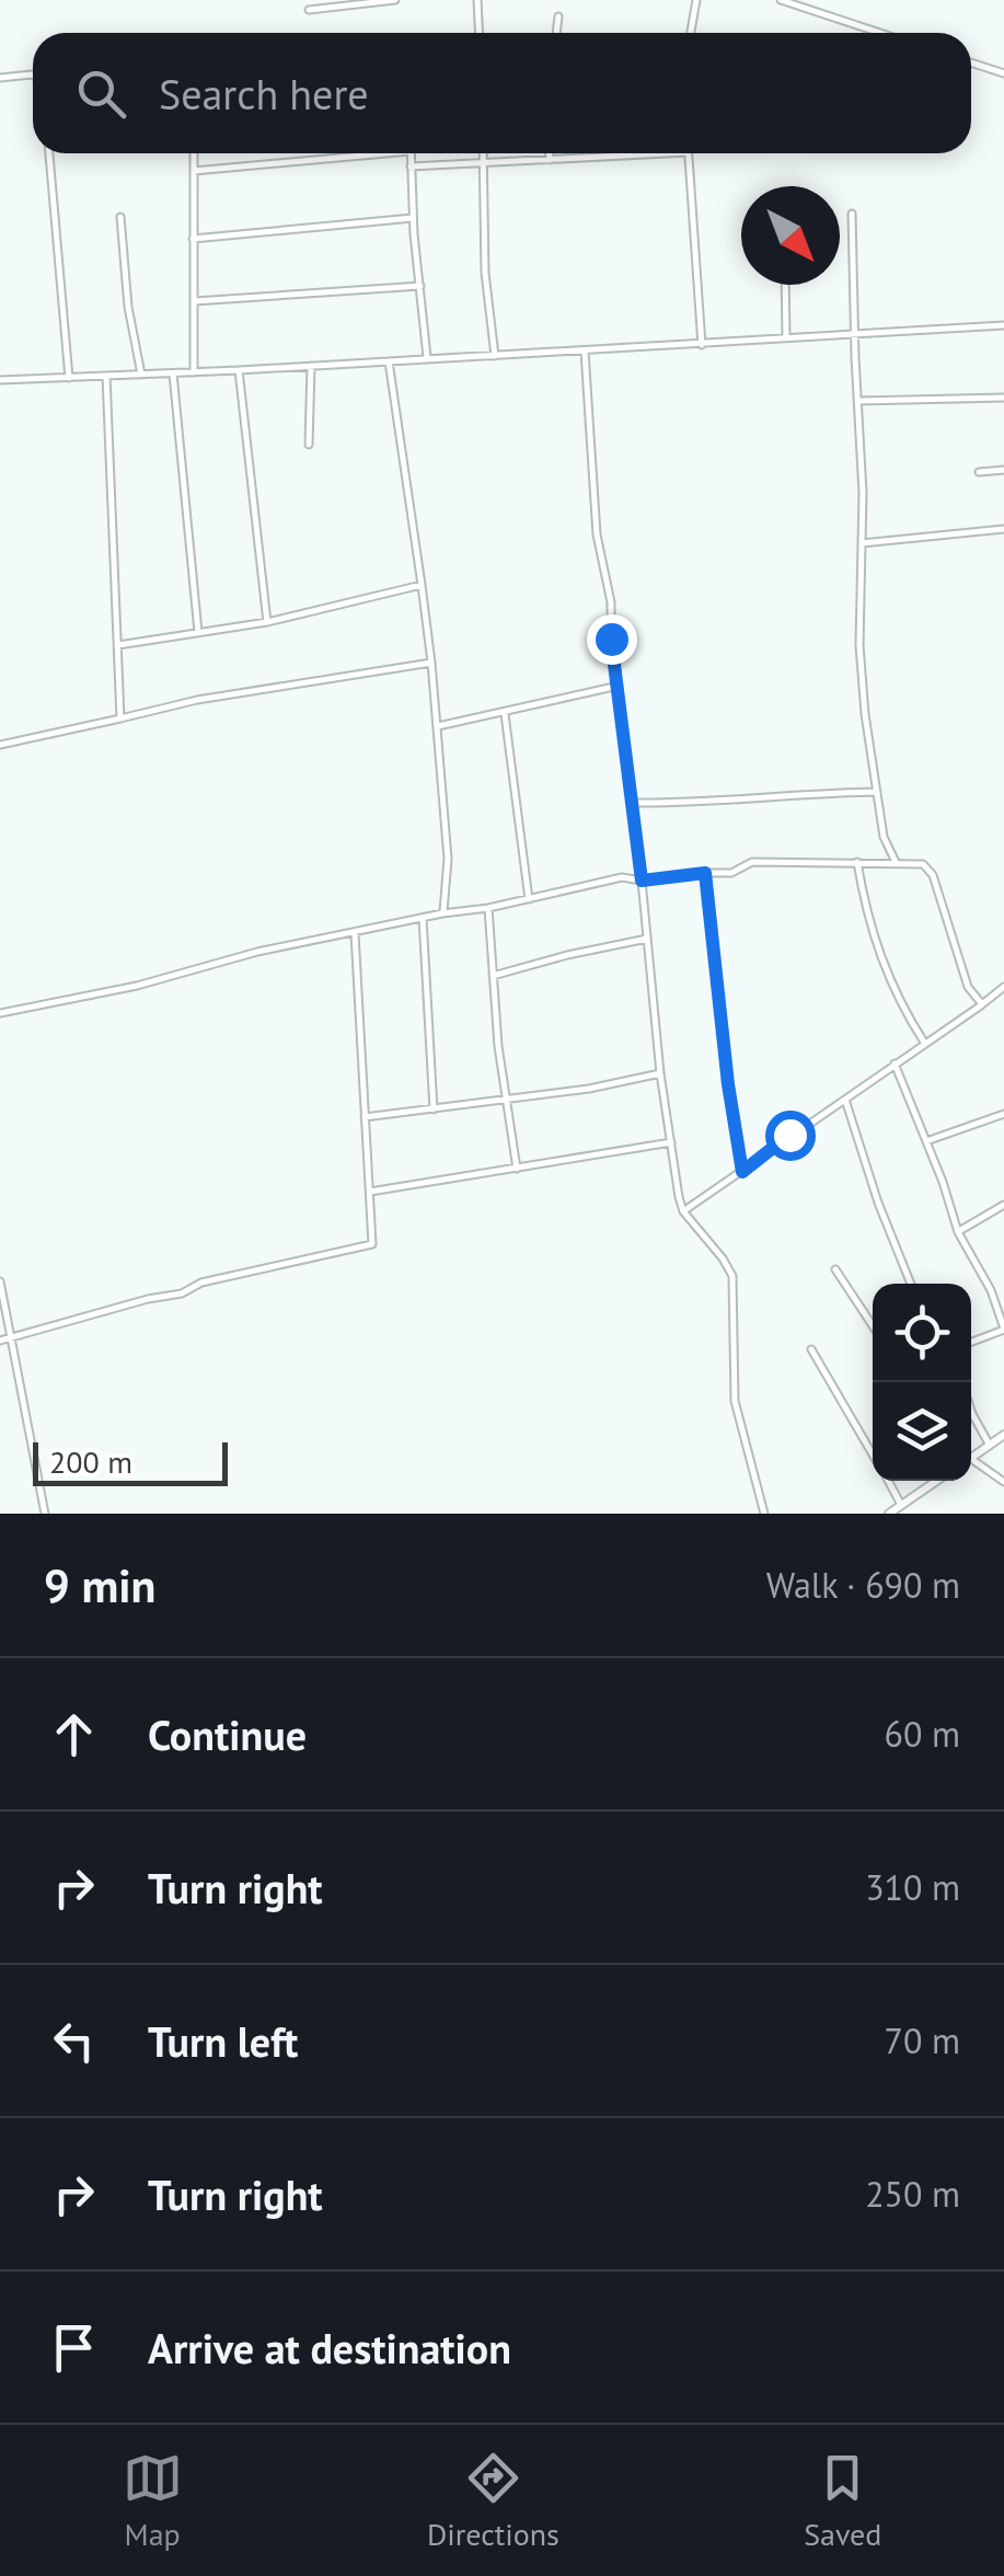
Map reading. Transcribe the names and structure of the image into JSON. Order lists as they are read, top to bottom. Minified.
{"scale_bar":"200 m","north":"bottom right","page":{"search":"Search here","scale":"200 m","heading":["9 min","Walk · 690 m"],"list":[["Continue","60 m"],["Turn right","310 m"],["Turn left","70 m"],["Turn right","250 m"],"Arrive at destination"],"nav":["Map","Directions","Saved"]}}
